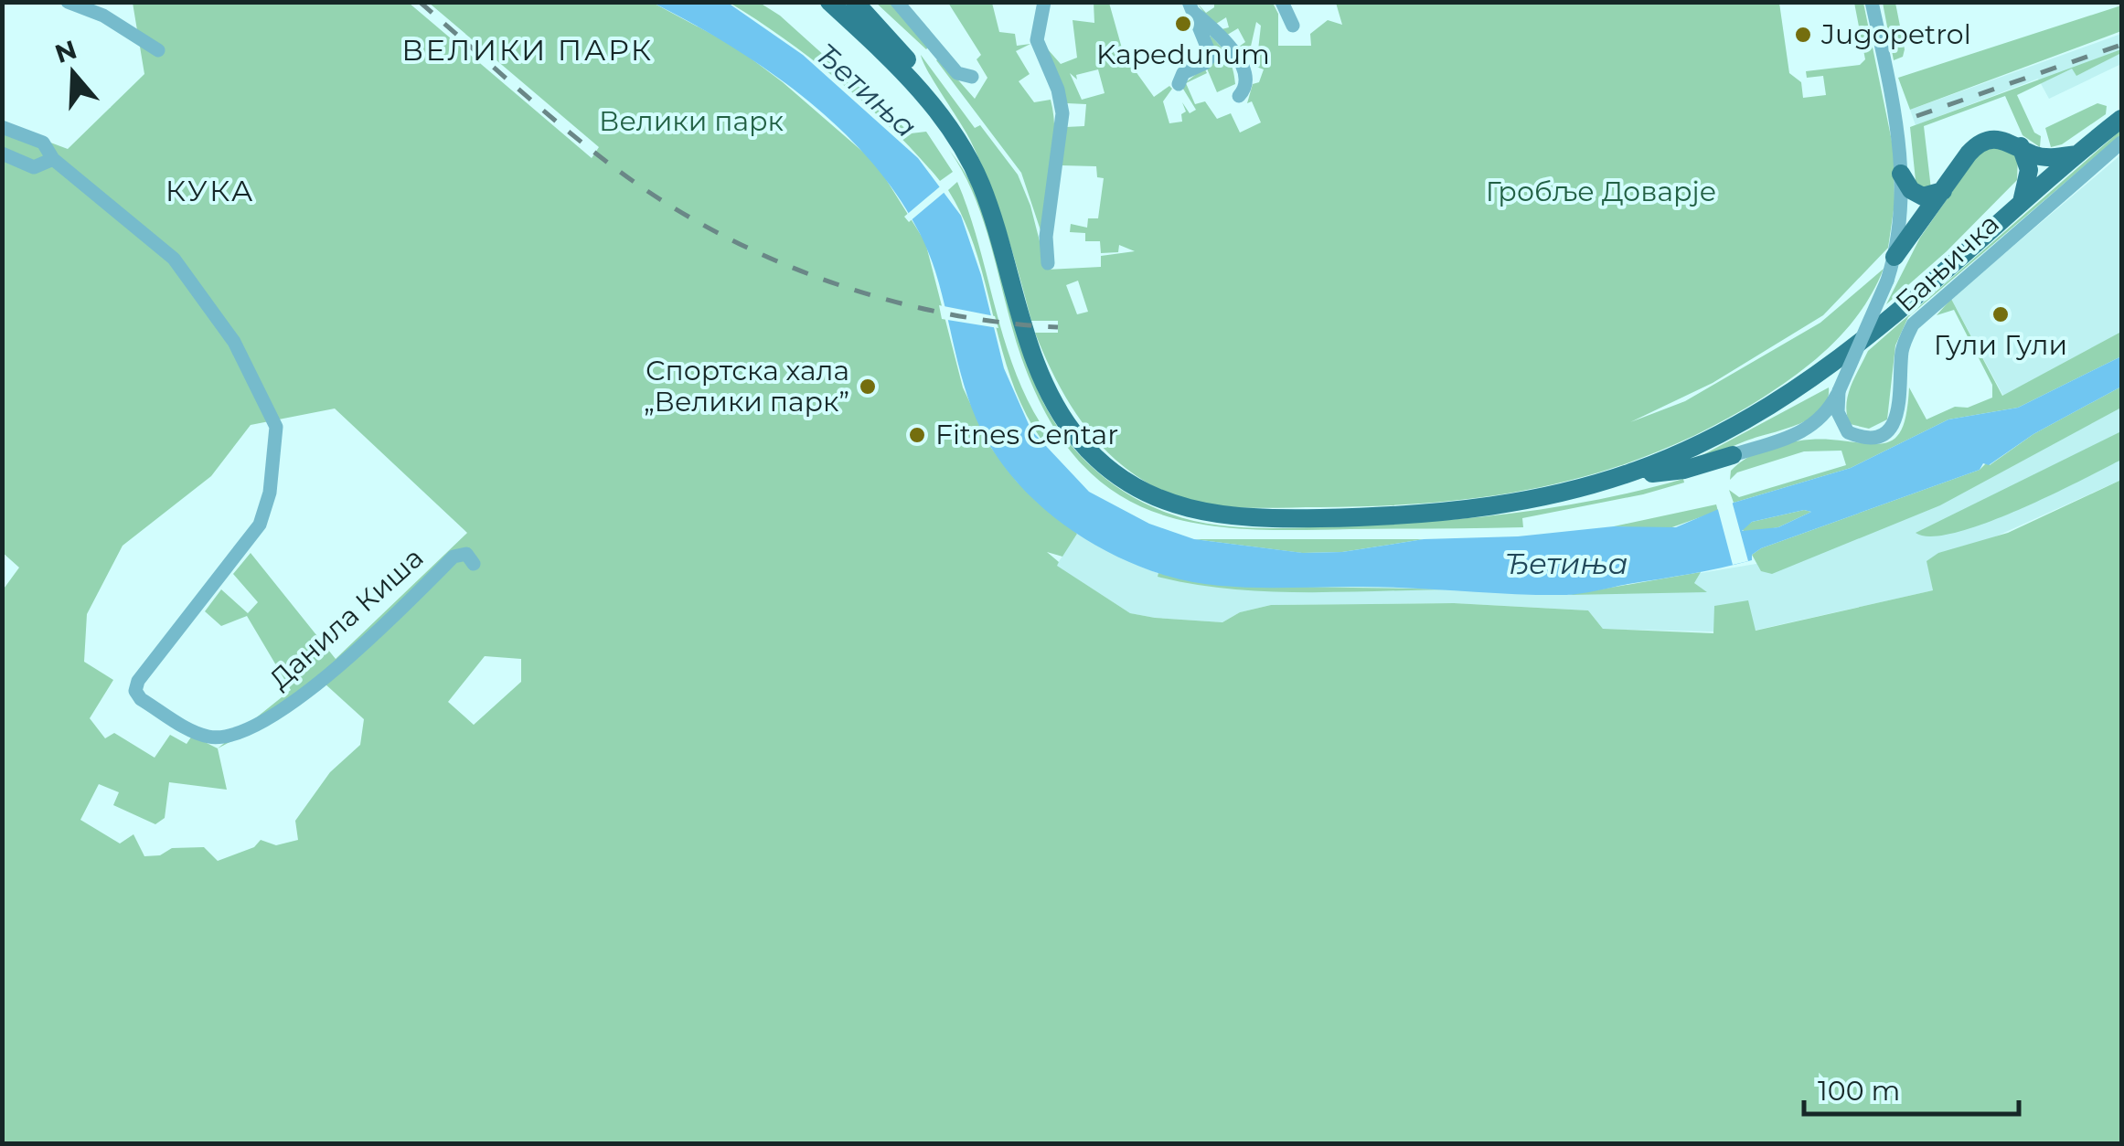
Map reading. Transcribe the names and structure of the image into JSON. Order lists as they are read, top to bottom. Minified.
{"streets":{"street":["Бањичка","Данила Киша"]},"districts":["ВЕЛИКИ ПАРК","КУКА"],"water":["Ђетиња"],"parks":["Велики парк","Гробље Доварје"],"places":["Kapedunum","Jugopetrol","Гули Гули","Спортска хала „Велики парк”","Fitnes Centar"],"scale_bar":"100 m","north":"top"}
